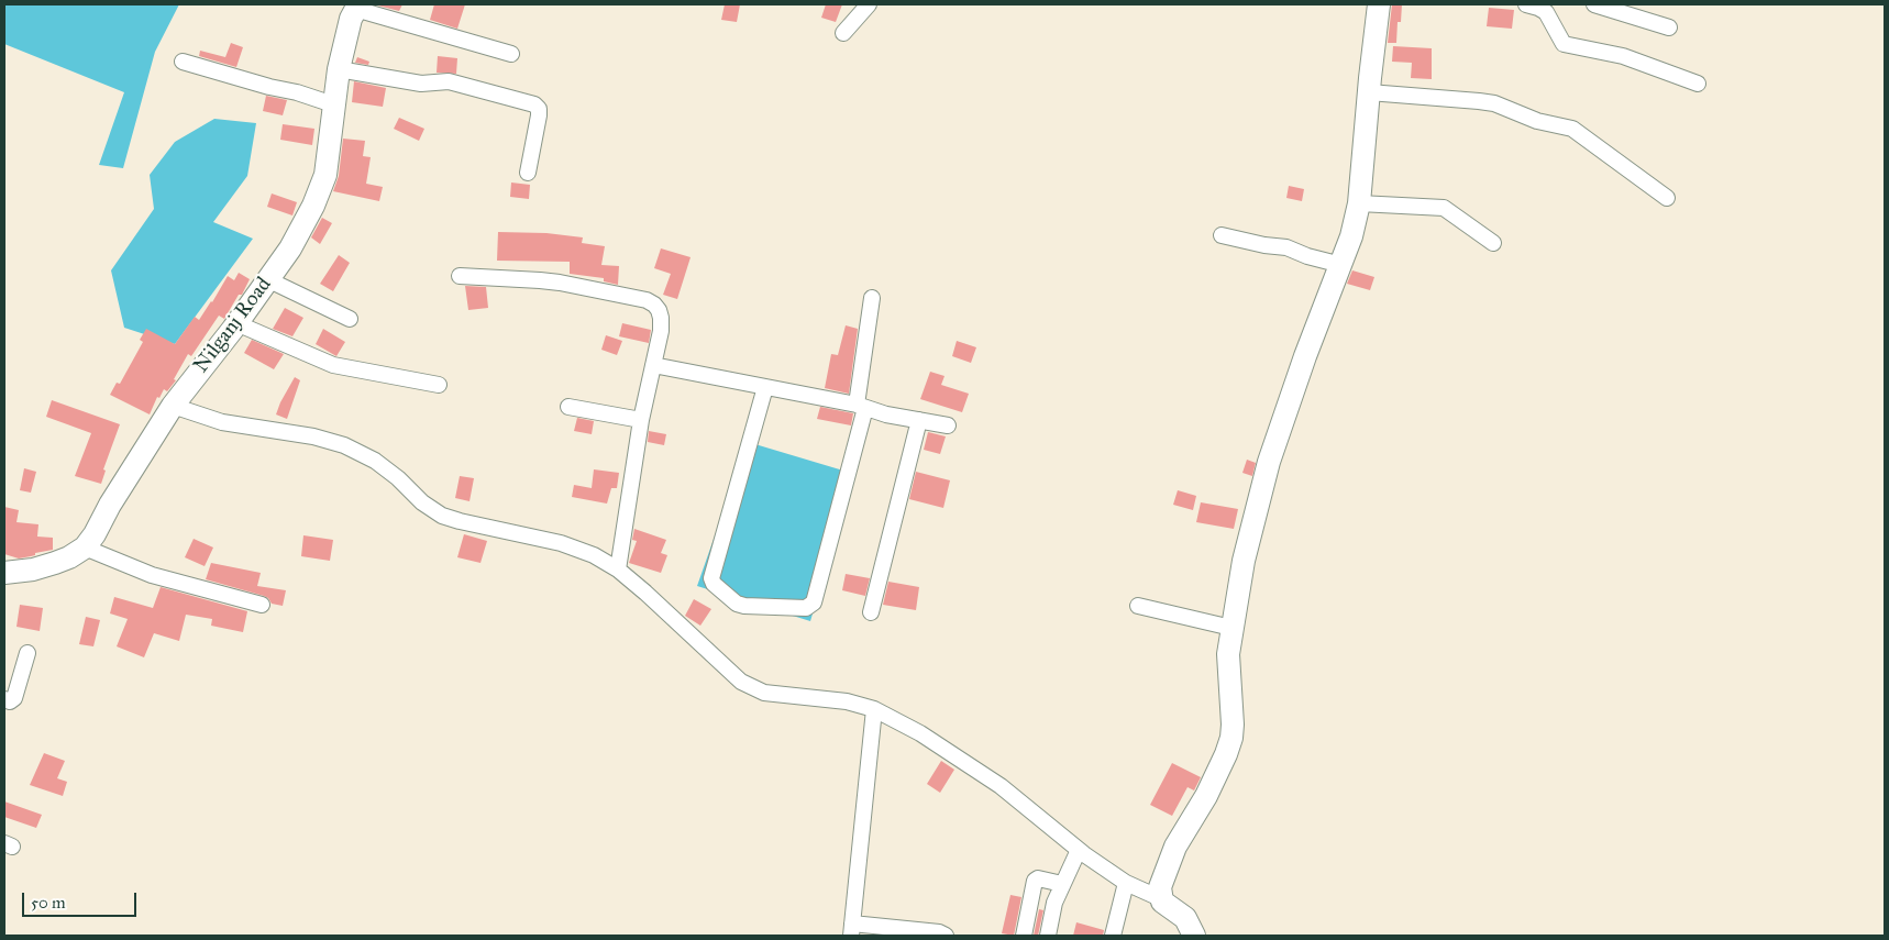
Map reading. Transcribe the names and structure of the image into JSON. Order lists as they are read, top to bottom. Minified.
{"streets":{"street":["Nilganj Road"]},"scale_bar":"50 m"}
